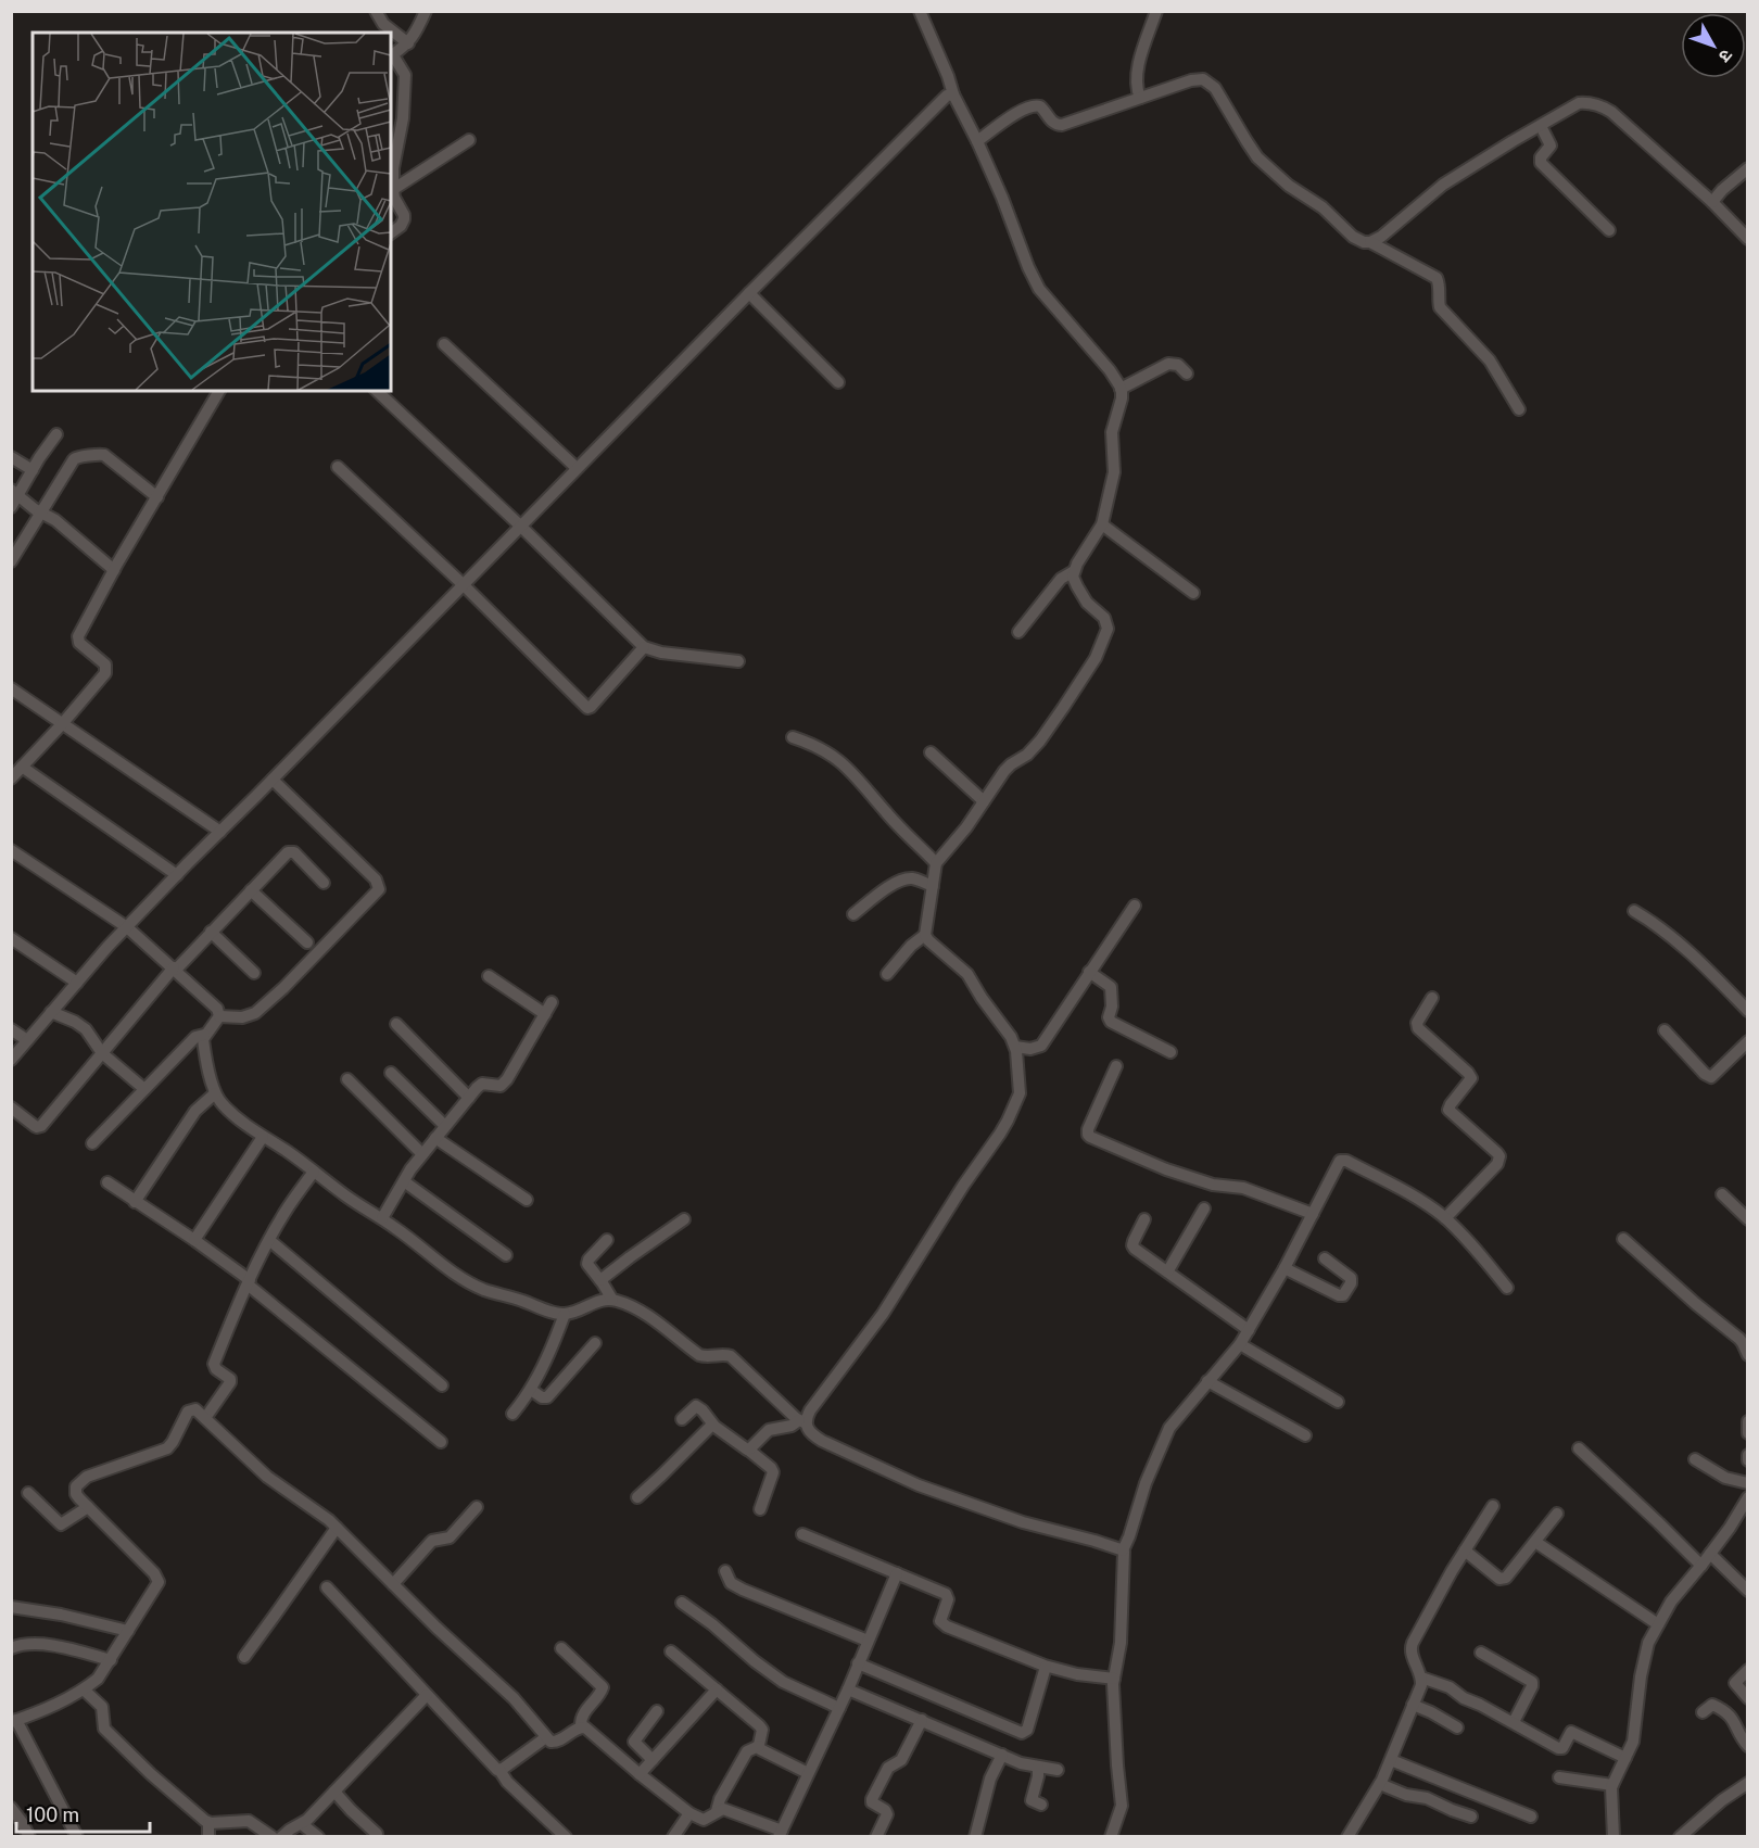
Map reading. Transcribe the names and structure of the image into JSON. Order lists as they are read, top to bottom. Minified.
{"scale_bar":"100 m","north":"bottom right"}
